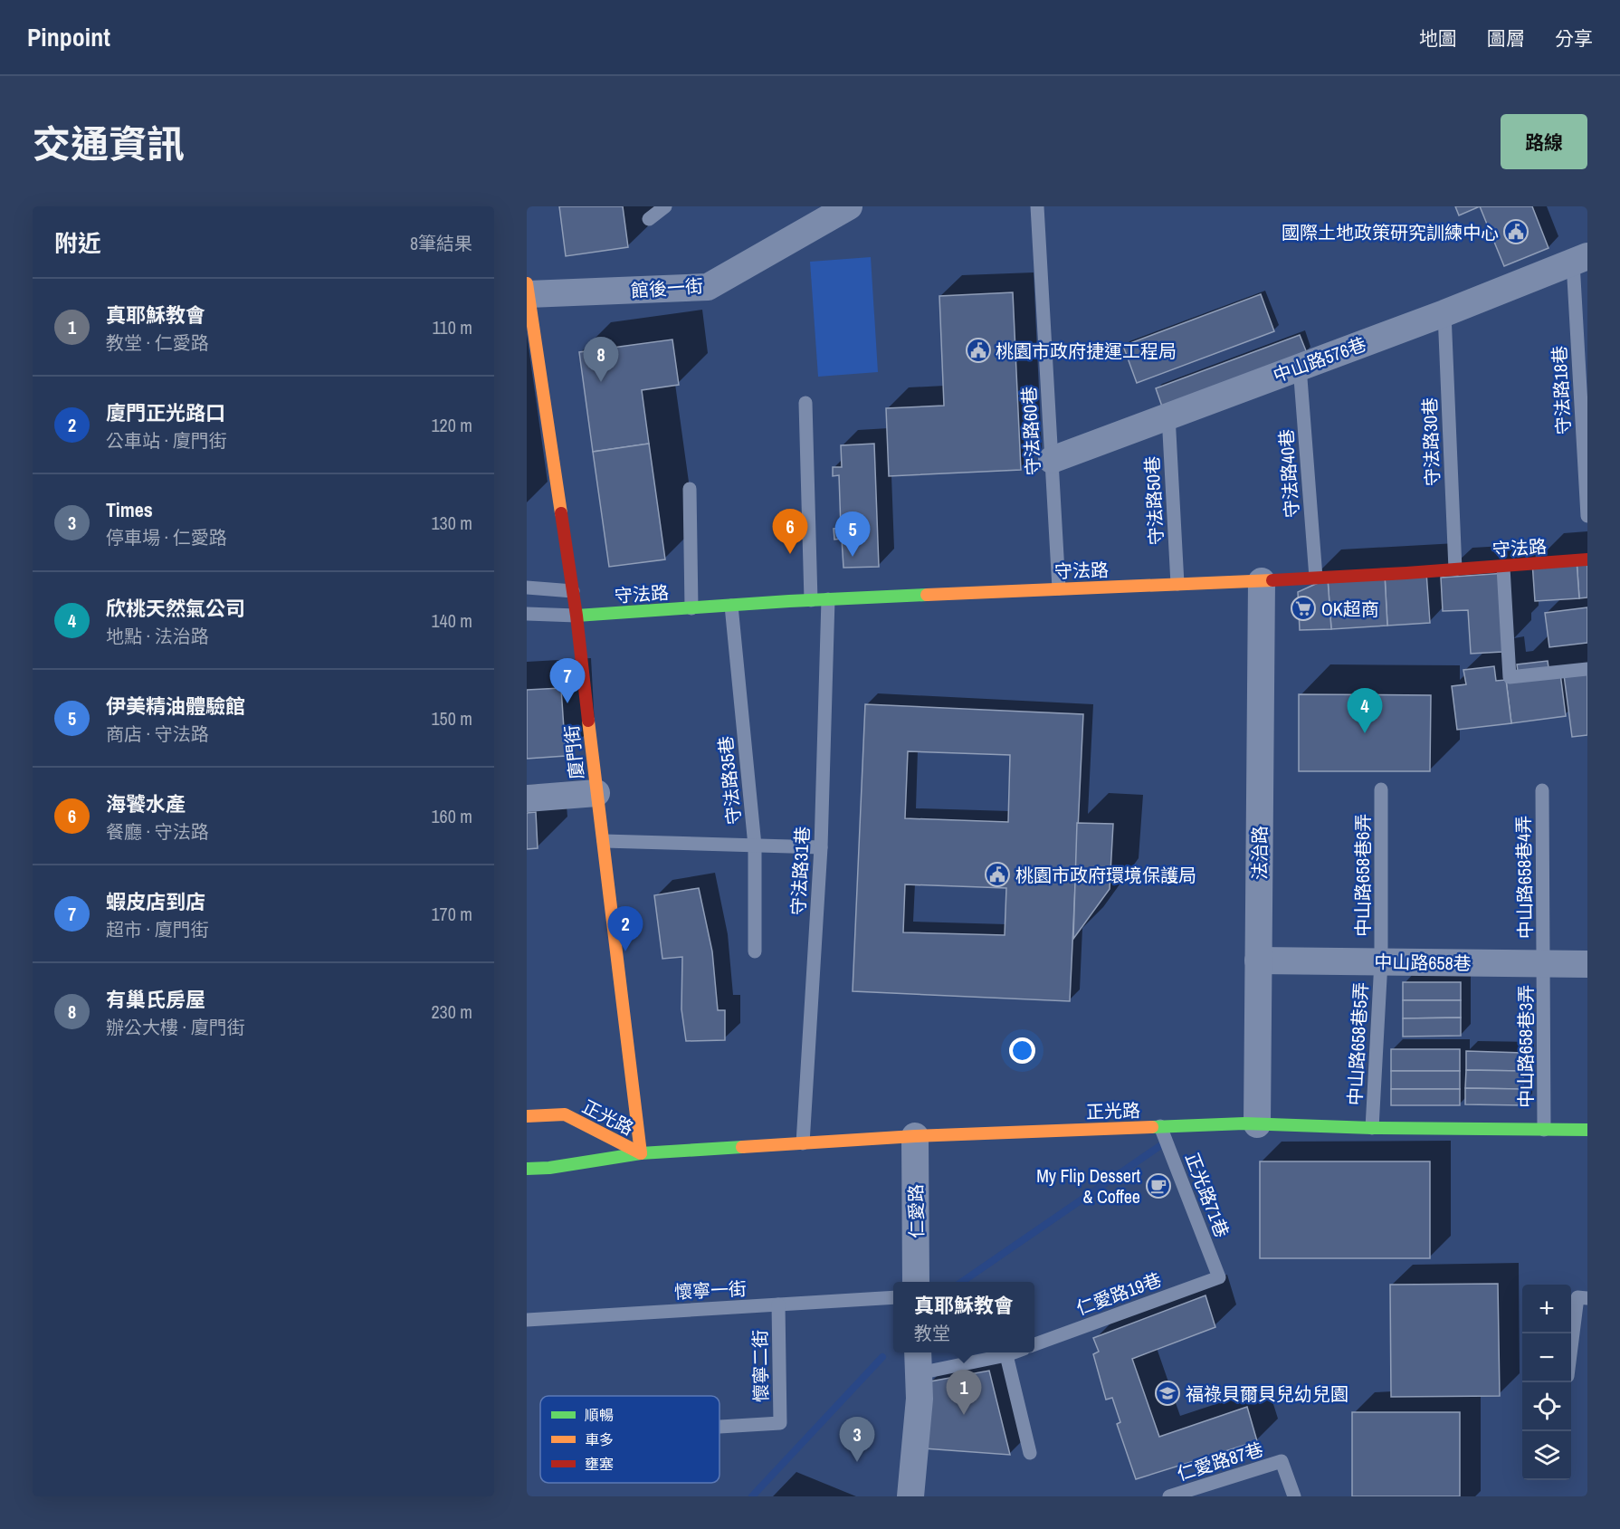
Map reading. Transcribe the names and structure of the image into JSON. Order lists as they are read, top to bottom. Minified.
{"streets":{"street":["館後一街","中山路576巷","守法路","廈門街","法治路","中山路658巷","正光路","仁愛路"],"lane":["守法路18巷","守法路60巷","守法路30巷","守法路40巷","守法路50巷","守法路35巷","守法路31巷","中山路658巷6弄","中山路658巷4弄","中山路658巷5弄","中山路658巷3弄","正光路71巷","懷寧一街","仁愛路19巷","懷寧二街","仁愛路87巷"]},"crossings":[["館後一街","廈門街"],["中山路576巷","守法路18巷"],["中山路576巷","守法路60巷"],["中山路576巷","守法路30巷"],["中山路576巷","守法路40巷"],["中山路576巷","守法路50巷"],["守法路60巷","守法路"],["守法路30巷","守法路"],["守法路40巷","守法路"],["守法路50巷","守法路"],["守法路","廈門街"],["守法路","守法路35巷"],["守法路","法治路"],["守法路","守法路31巷"],["廈門街","正光路"],["法治路","中山路658巷"],["法治路","正光路"],["守法路31巷","正光路"],["中山路658巷6弄","中山路658巷"],["中山路658巷6弄","中山路658巷5弄"],["中山路658巷4弄","中山路658巷"],["中山路658巷4弄","中山路658巷3弄"],["中山路658巷","中山路658巷5弄"],["中山路658巷","中山路658巷3弄"],["中山路658巷5弄","正光路"],["中山路658巷3弄","正光路"],["正光路","正光路71巷"],["正光路","仁愛路"],["正光路71巷","仁愛路19巷"],["懷寧一街","懷寧二街"]],"places":{"public building":["國際土地政策研究訓練中心","桃園市政府捷運工程局","桃園市政府環境保護局"],"supermarket":["OK超商"],"cafe":["My Flip Dessert & Coffee"],"school or university":["福祿貝爾貝兒幼兒園"]},"legend":["順暢","車多","壅塞"],"page":{"header":"Pinpoint","nav":["地圖","圖層","分享"],"title":"交通資訊","buttons":"路線","heading":["附近","8筆結果"],"list":[{"mark":"1","name":"真耶穌教會","note":"教堂 · 仁愛路","value":"110 m"},{"mark":"2","name":"廈門正光路口","note":"公車站 · 廈門街","value":"120 m"},{"mark":"3","name":"Times","note":"停車場 · 仁愛路","value":"130 m"},{"mark":"4","name":"欣桃天然氣公司","note":"地點 · 法治路","value":"140 m"},{"mark":"5","name":"伊美精油體驗館","note":"商店 · 守法路","value":"150 m"},{"mark":"6","name":"海饕水產","note":"餐廳 · 守法路","value":"160 m"},{"mark":"7","name":"蝦皮店到店","note":"超市 · 廈門街","value":"170 m"},{"mark":"8","name":"有巢氏房屋","note":"辦公大樓 · 廈門街","value":"230 m"}],"pins":["8","6","5","7","4","2","1","3"],"popup":["真耶穌教會","教堂"],"map_buttons":["+","−"]}}
